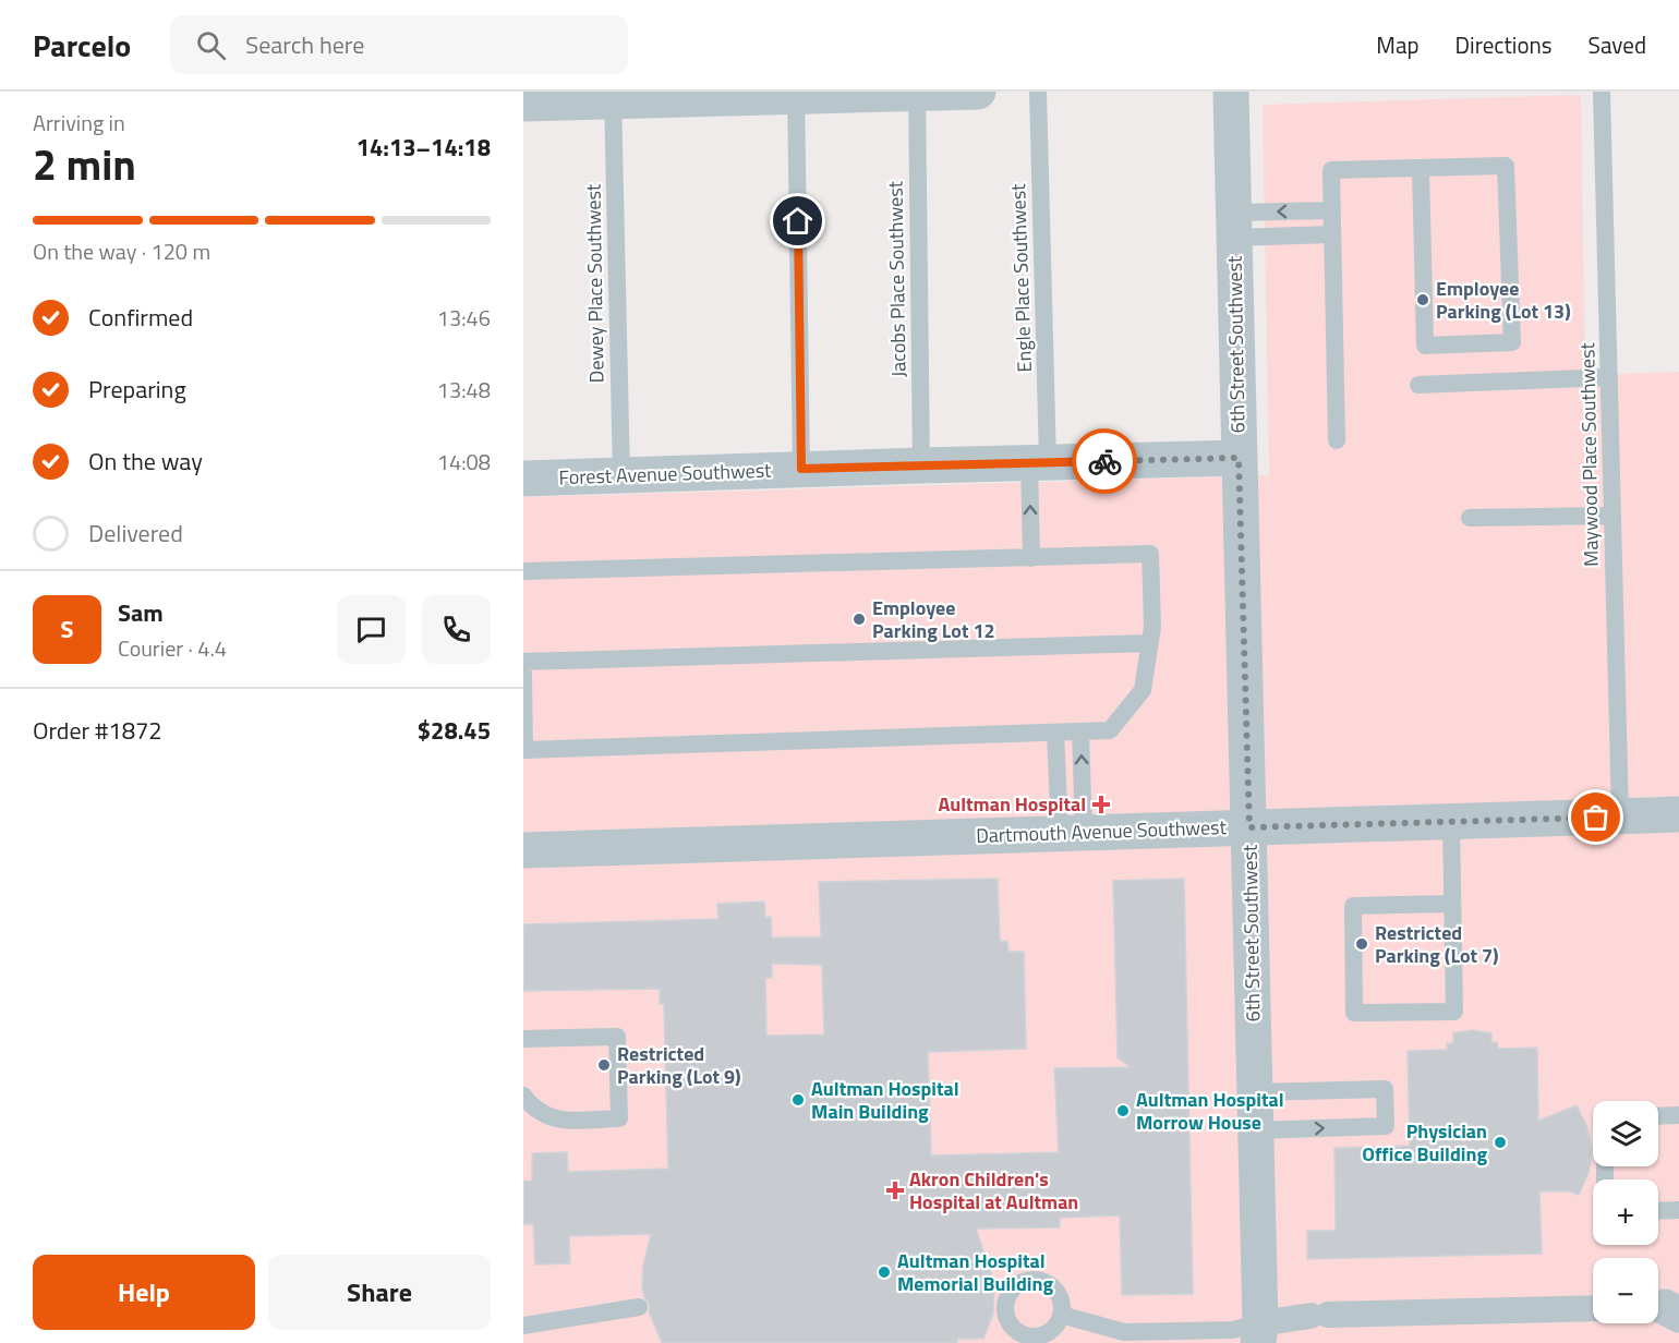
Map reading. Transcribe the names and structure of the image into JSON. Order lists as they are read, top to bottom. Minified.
{"streets":{"street":["6th Street Southwest","Forest Avenue Southwest","Dartmouth Avenue Southwest"],"lane":["Engle Place Southwest","Jacobs Place Southwest","Dewey Place Southwest","Maywood Place Southwest"]},"crossings":[["Engle Place Southwest","Forest Avenue Southwest"],["Jacobs Place Southwest","Forest Avenue Southwest"],["Dewey Place Southwest","Forest Avenue Southwest"],["6th Street Southwest","Forest Avenue Southwest"],["6th Street Southwest","Dartmouth Avenue Southwest"],["Maywood Place Southwest","Dartmouth Avenue Southwest"]],"places":{"other":["Employee Parking (Lot 13)","Employee Parking Lot 12","Restricted Parking (Lot 7)","Restricted Parking (Lot 9)","Aultman Hospital Main Building","Aultman Hospital Morrow House","Physician Office Building","Aultman Hospital Memorial Building"],"health":["Aultman Hospital","Akron Children's Hospital at Aultman"]},"page":{"header":"Parcelo","search":"Search here","nav":["Map","Directions","Saved"],"heading":["2 min","Arriving in","14:13–14:18"],"panel":["Sam","Courier · 4.4","Order #1872","$28.45"],"bar":"On the way · 120 m","list":[["Confirmed","13:46"],["Preparing","13:48"],["On the way","14:08"],"Delivered"],"round":"S","map_buttons":["+","−"],"buttons":["Help","Share"]}}
